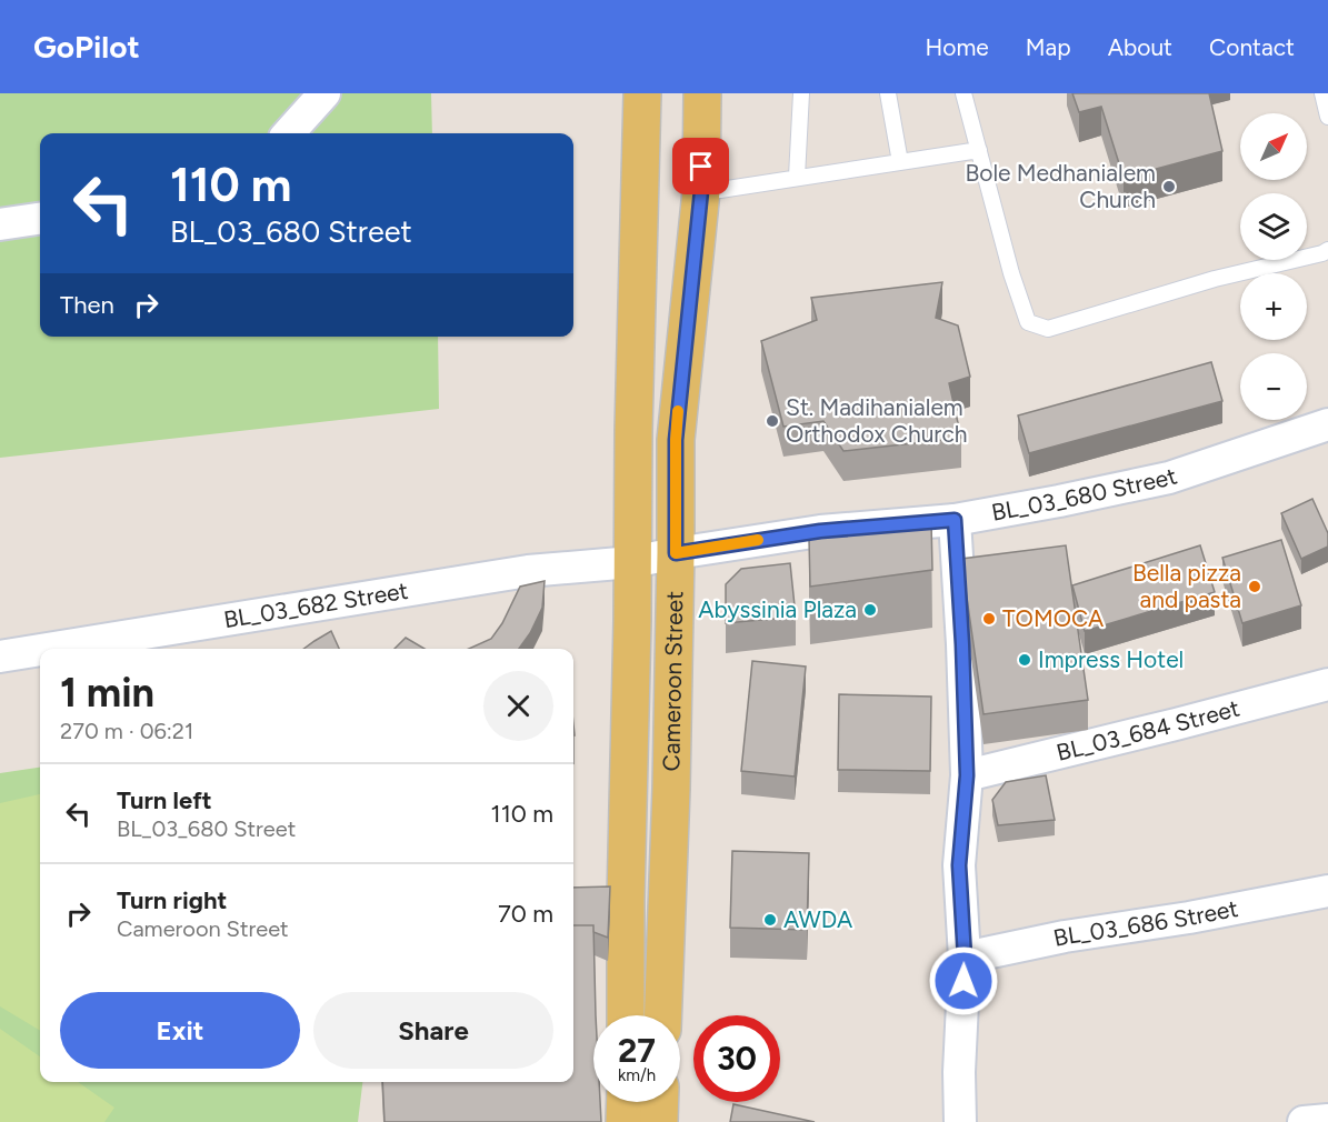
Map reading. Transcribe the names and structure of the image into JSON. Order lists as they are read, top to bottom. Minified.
{"streets":{"main road":["Cameroon Street"],"street":["BL_03_680 Street","BL_03_682 Street","BL_03_684 Street","BL_03_686 Street"]},"crossings":[["BL_03_680 Street","BL_03_682 Street"],["BL_03_680 Street","Cameroon Street"],["BL_03_682 Street","Cameroon Street"]],"places":["Bole Medhanialem Church","St. Madihanialem Orthodox Church","Bella pizza and pasta","Abyssinia Plaza","TOMOCA","Impress Hotel","AWDA"],"north":"top right","page":{"header":"GoPilot","nav":["Home","Map","About","Contact"],"map_buttons":["+","−"],"turn":["110 m","BL_03_680 Street"],"then":"Then","heading":["1 min","270 m · 06:21"],"list":[{"name":"Turn left","note":"BL_03_680 Street","value":"110 m"},{"name":"Turn right","note":"Cameroon Street","value":"70 m"}],"buttons":["Exit","Share"],"speed":"27 km/h","limit":"30"}}
